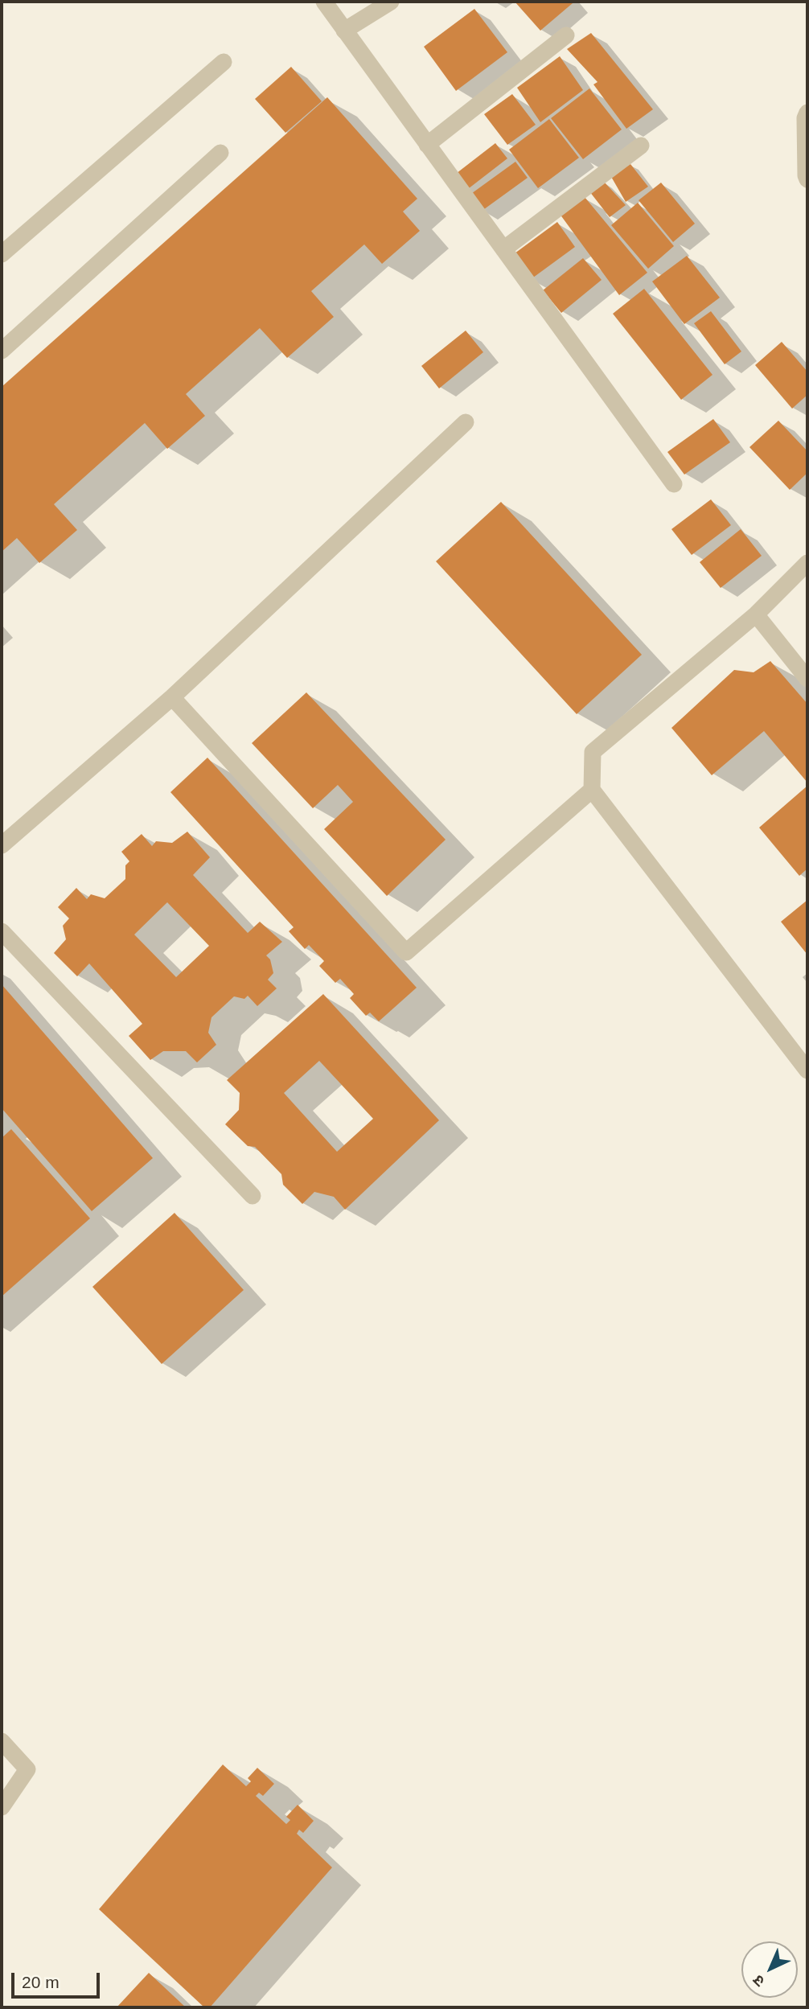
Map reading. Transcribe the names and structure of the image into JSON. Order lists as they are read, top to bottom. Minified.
{"scale_bar":"20 m","north":"bottom left"}
